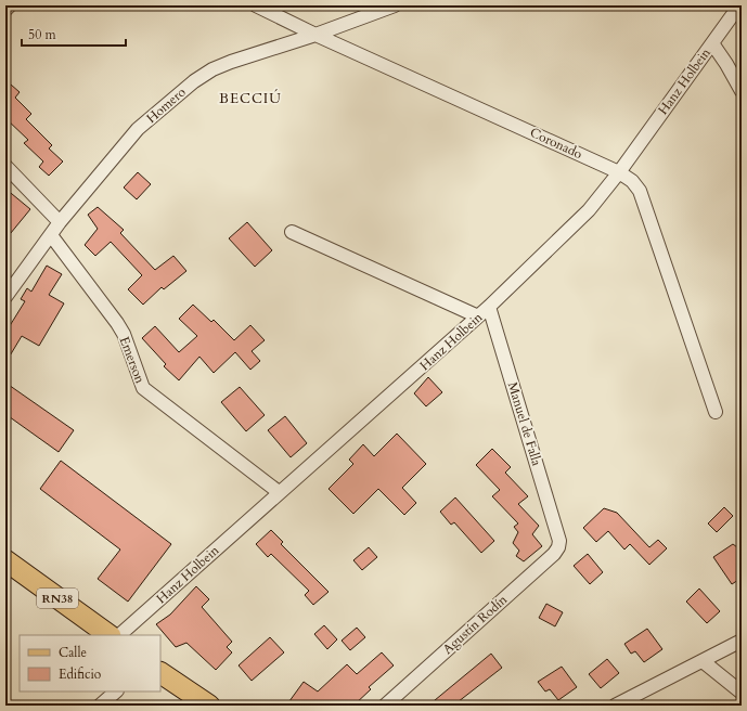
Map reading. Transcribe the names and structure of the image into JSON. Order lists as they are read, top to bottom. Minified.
{"streets":{"main road":["RN38"],"street":["Hanz Holbein","Homero","Coronado","Emerson","Manuel de Falla","Agustín Rodín"]},"crossings":[["Hanz Holbein","Coronado"],["Hanz Holbein","Emerson"],["Hanz Holbein","Manuel de Falla"],["Homero","Coronado"],["Homero","Emerson"],["Manuel de Falla","Agustín Rodín"]],"districts":["BECCIÚ"],"legend":["Calle","Edificio"],"scale_bar":"50 m"}
